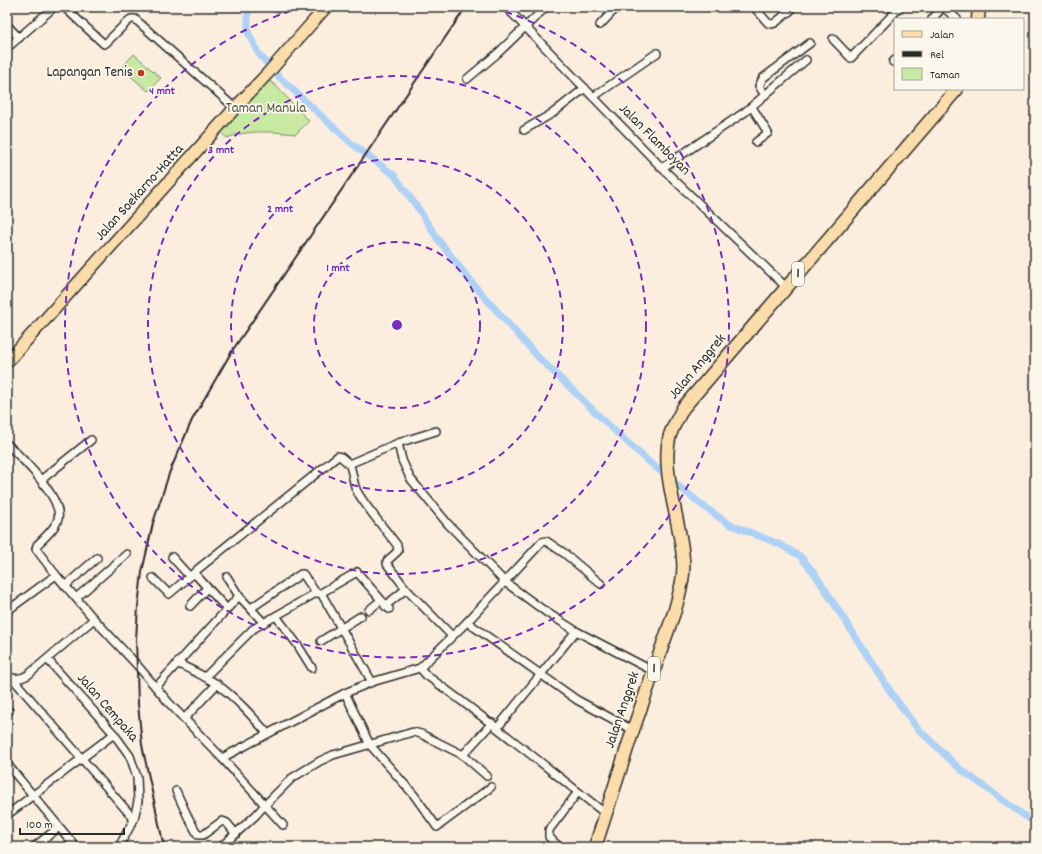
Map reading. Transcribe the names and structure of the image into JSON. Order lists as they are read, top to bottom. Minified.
{"streets":{"highway":["1","Jalan Anggrek"],"main road":["Jalan Soekarno-Hatta"],"street":["Jalan Flamboyan","Jalan Cempaka"]},"crossings":[["Jalan Flamboyan","Jalan Anggrek"]],"parks":["Taman Manula"],"places":["Lapangan Tenis"],"legend":["Jalan","Rel","Taman"],"scale_bar":"100 m","rings":["4 mnt","3 mnt","2 mnt","1 mnt"]}
